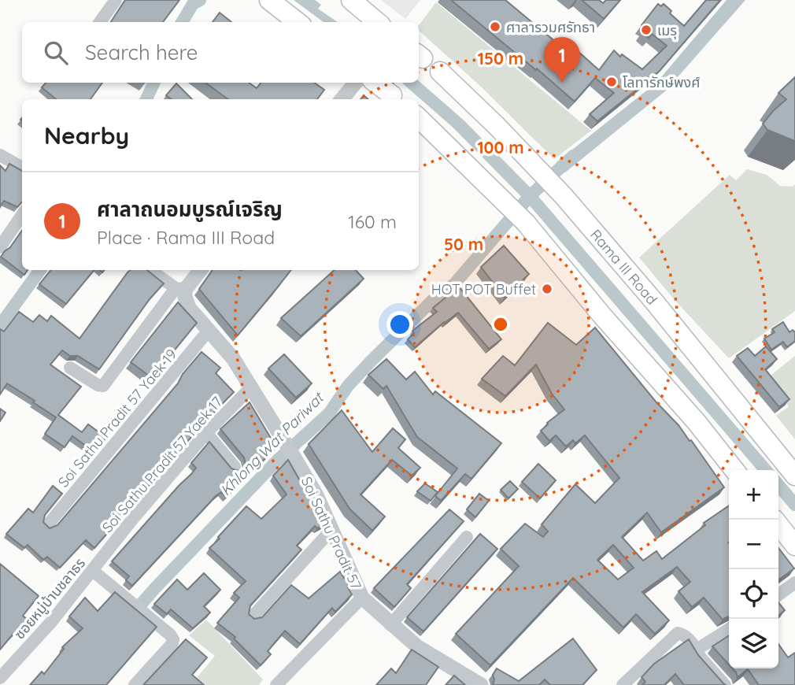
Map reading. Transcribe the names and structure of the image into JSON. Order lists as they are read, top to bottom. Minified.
{"streets":{"main road":["Rama III Road"],"street":["Soi Sathu Pradit 57 Yaek 19","Soi Sathu Pradit 57 Yaek 17","Soi Sathu Pradit 57","ซอยหมู่บ้านชลาธร"]},"crossings":[["Soi Sathu Pradit 57 Yaek 19","Soi Sathu Pradit 57"],["Soi Sathu Pradit 57 Yaek 17","Soi Sathu Pradit 57"],["Soi Sathu Pradit 57 Yaek 17","ซอยหมู่บ้านชลาธร"]],"water":["Khlong Wat Pariwat"],"places":["ศาลารวมศรัทธา","เมรุ","โลทารักษ์พงศ์","HOT POT Buffet"],"page":{"search":"Search here","pins":"1","heading":"Nearby","list":[{"mark":"1","name":"ศาลาถนอมบูรณ์เจริญ","note":"Place · Rama III Road","value":"160 m"}],"map_buttons":["+","−"]},"rings":["150 m","100 m","50 m"]}
